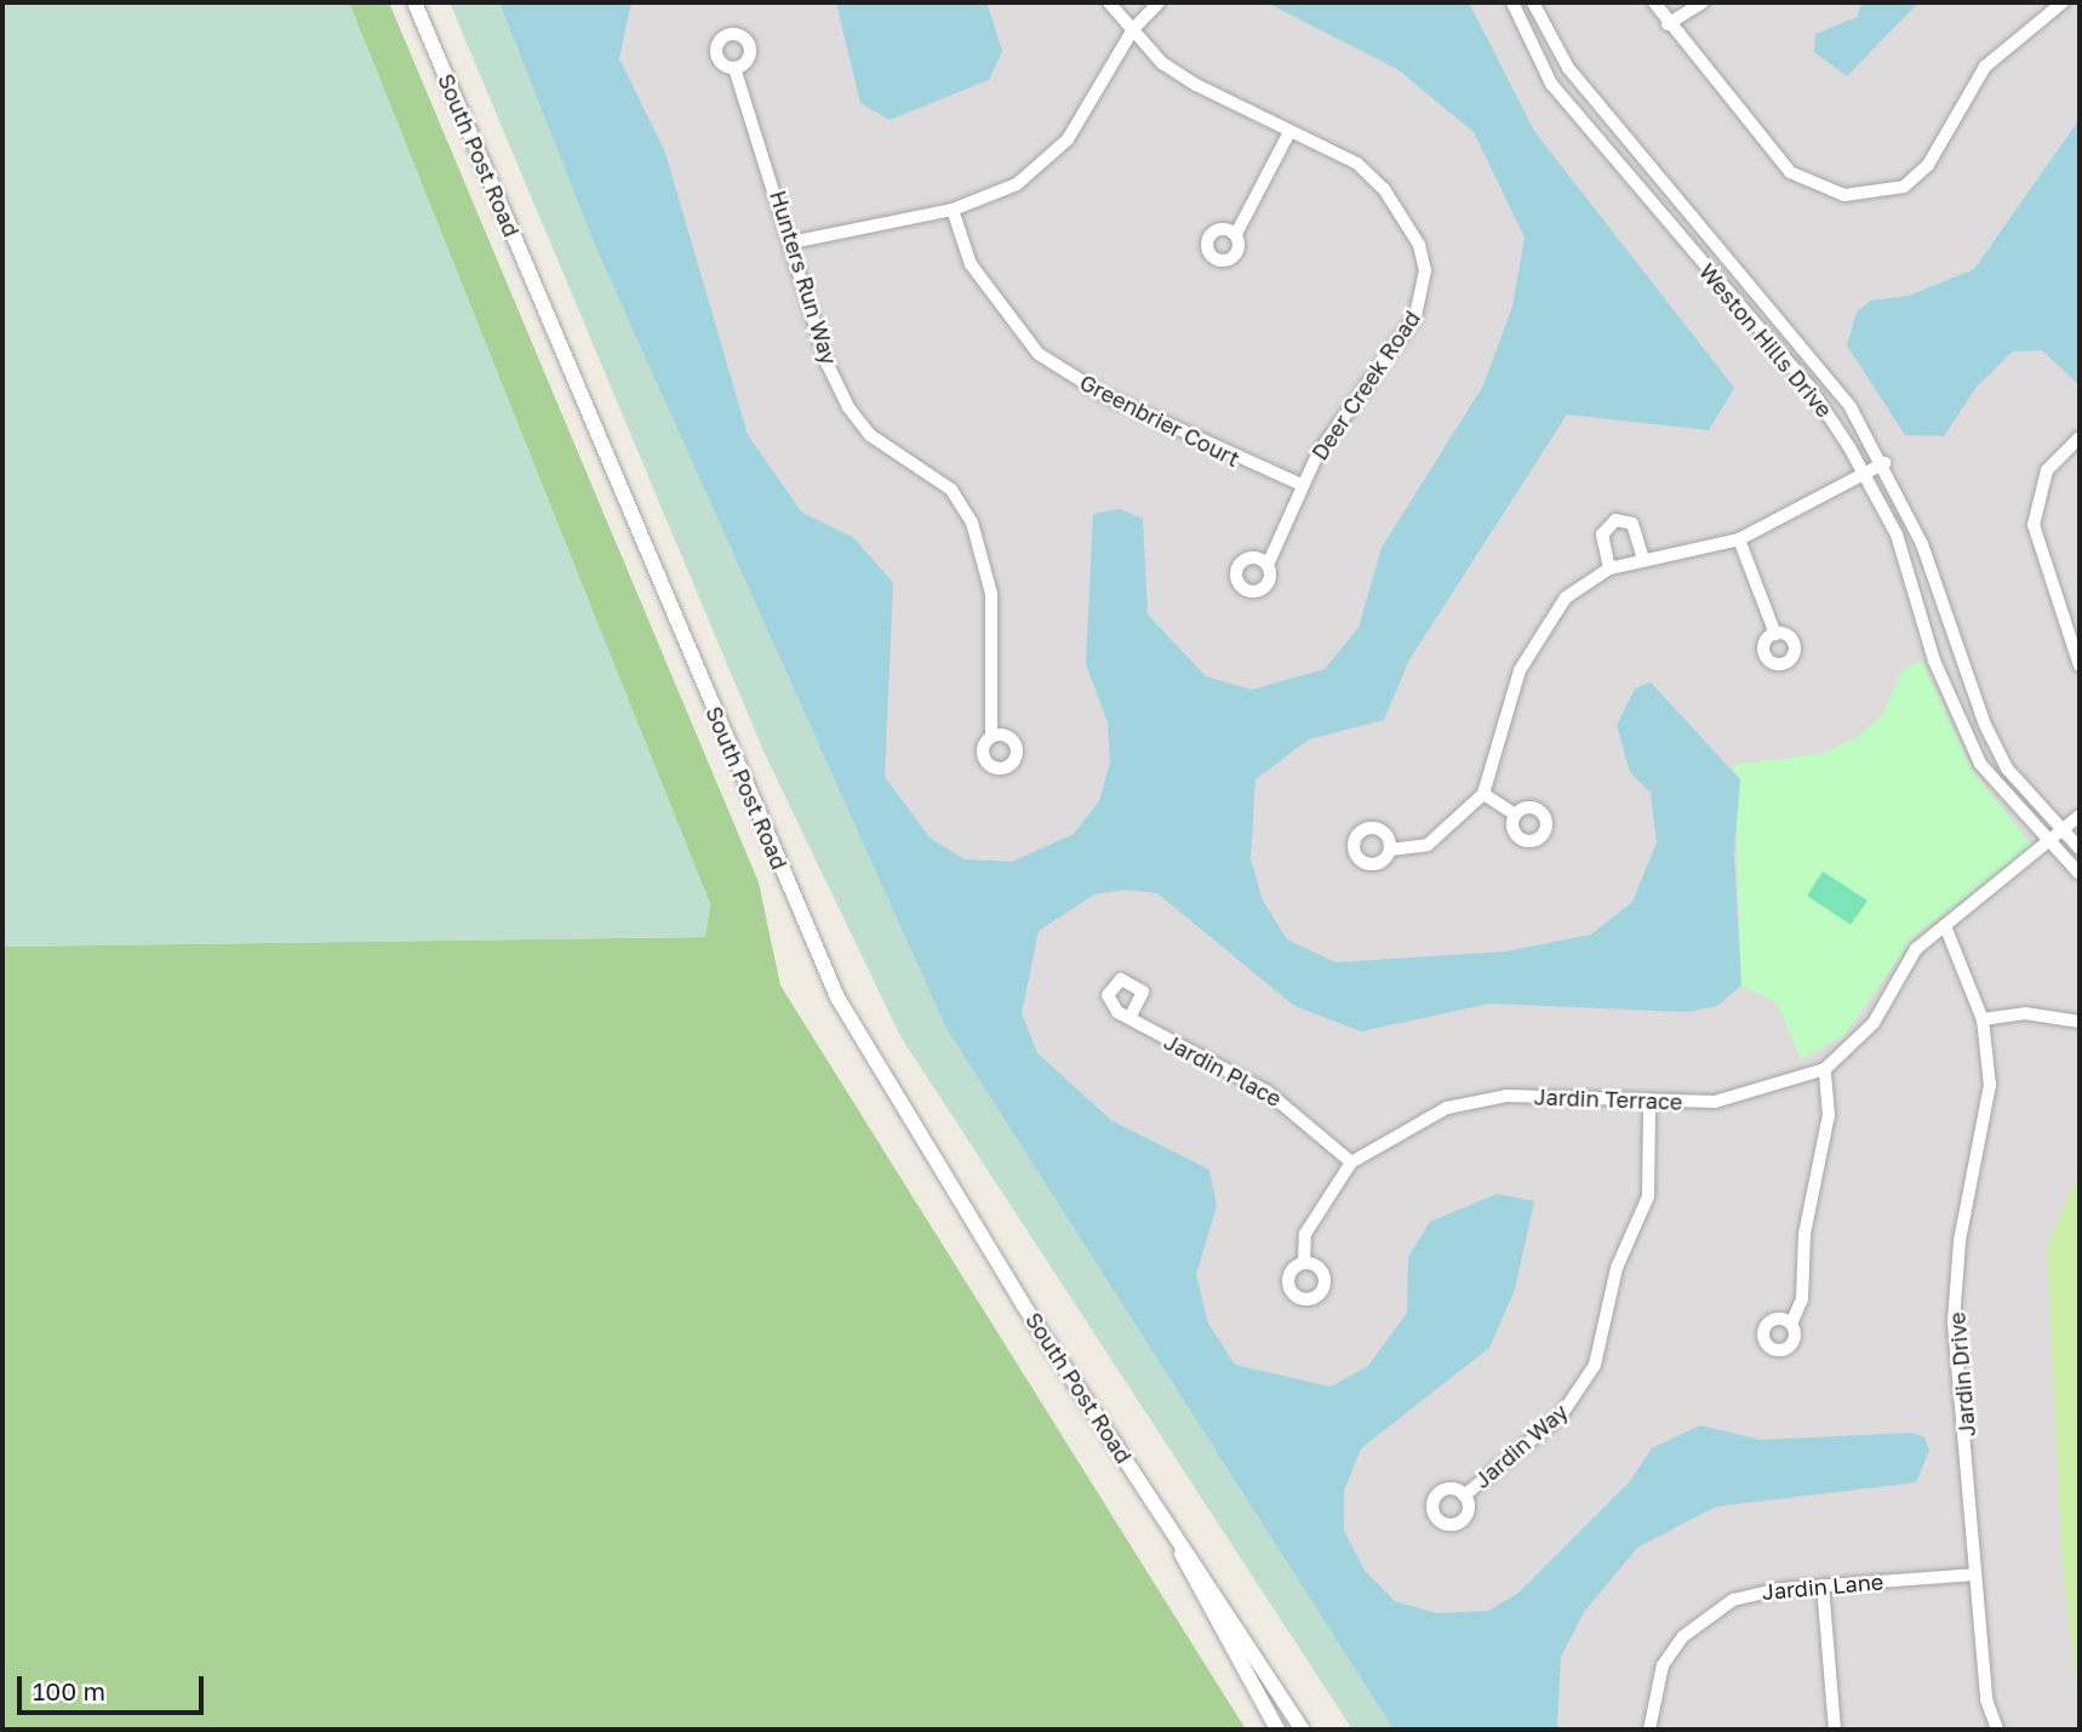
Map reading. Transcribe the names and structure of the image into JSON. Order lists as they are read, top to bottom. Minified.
{"streets":{"street":["South Post Road","Hunters Run Way","Weston Hills Drive","Deer Creek Road","Greenbrier Court","Jardin Place","Jardin Terrace","Jardin Drive","Jardin Way","Jardin Lane"]},"crossings":[["Weston Hills Drive","Jardin Terrace"],["Deer Creek Road","Greenbrier Court"],["Jardin Place","Jardin Terrace"],["Jardin Terrace","Jardin Drive"],["Jardin Terrace","Jardin Way"],["Jardin Drive","Jardin Lane"]],"scale_bar":"100 m"}
